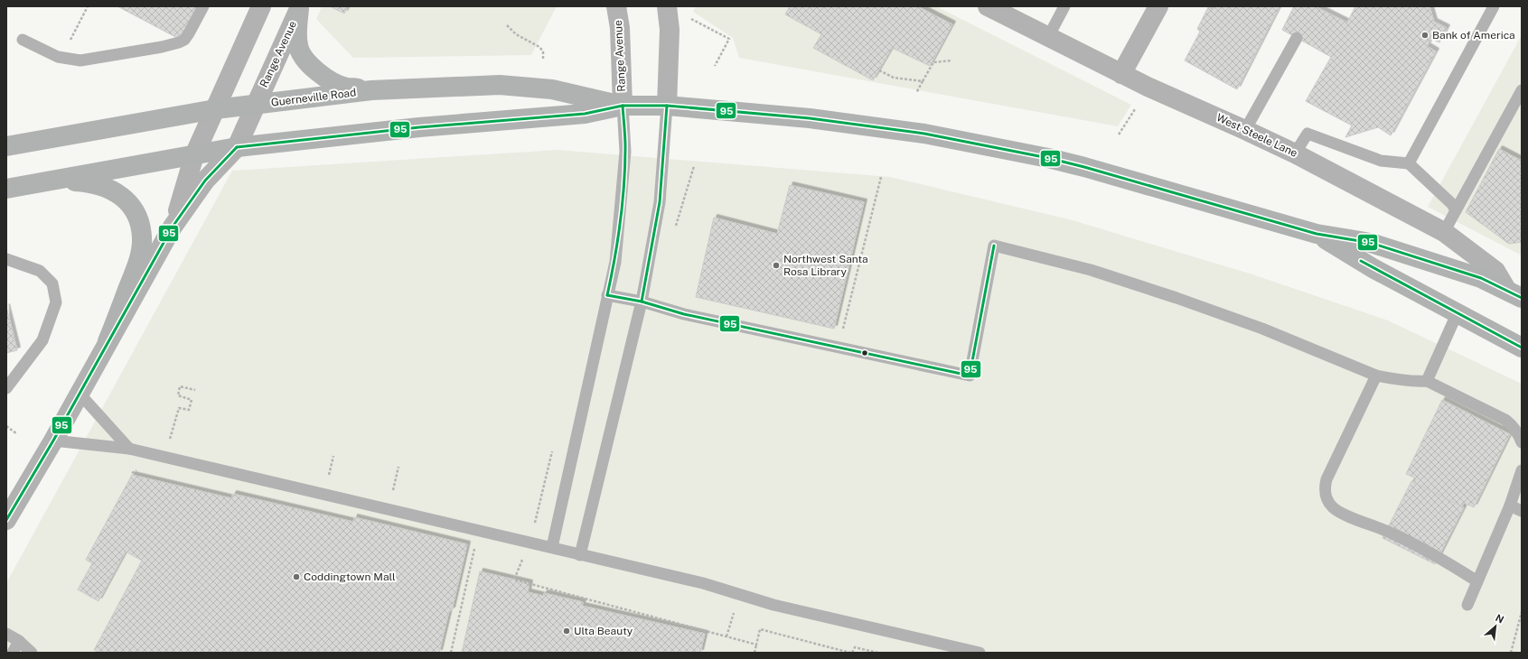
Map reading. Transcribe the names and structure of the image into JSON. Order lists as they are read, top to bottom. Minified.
{"streets":{"main road":["Guerneville Road"],"street":["Range Avenue","West Steele Lane"]},"crossings":[["Range Avenue","Guerneville Road"],["Guerneville Road","West Steele Lane"]],"places":["Bank of America","Northwest Santa Rosa Library","Coddingtown Mall","Ulta Beauty"],"lines":["transit line 95"],"north":"top right"}
